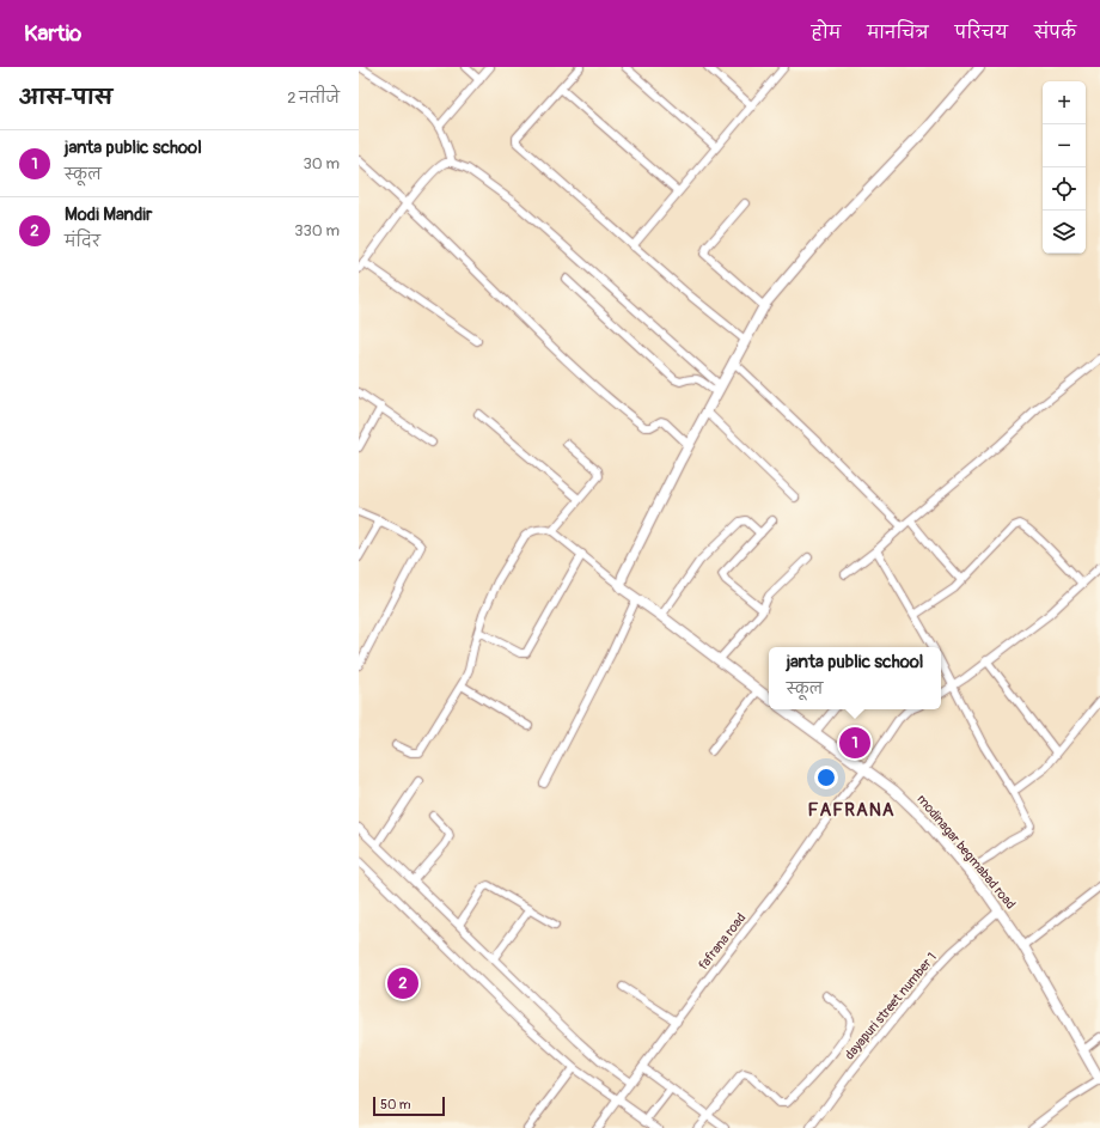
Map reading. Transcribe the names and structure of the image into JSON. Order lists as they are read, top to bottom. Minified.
{"streets":{"street":["modinagar begmabad road","fafrana road","dayapuri street number 1"]},"crossings":[["modinagar begmabad road","fafrana road"],["modinagar begmabad road","dayapuri street number 1"]],"districts":["FAFRANA"],"scale_bar":"50 m","page":{"header":"Kartio","nav":["होम","मानचित्र","परिचय","संपर्क"],"heading":["आस-पास","2 नतीजे"],"map_buttons":["+","−"],"list":[{"mark":"1","name":"janta public school","note":"स्कूल","value":"30 m"},{"mark":"2","name":"Modi Mandir","note":"मंदिर","value":"330 m"}],"popup":["janta public school","स्कूल"],"pins":["1","2"],"scale":"50 m"}}
